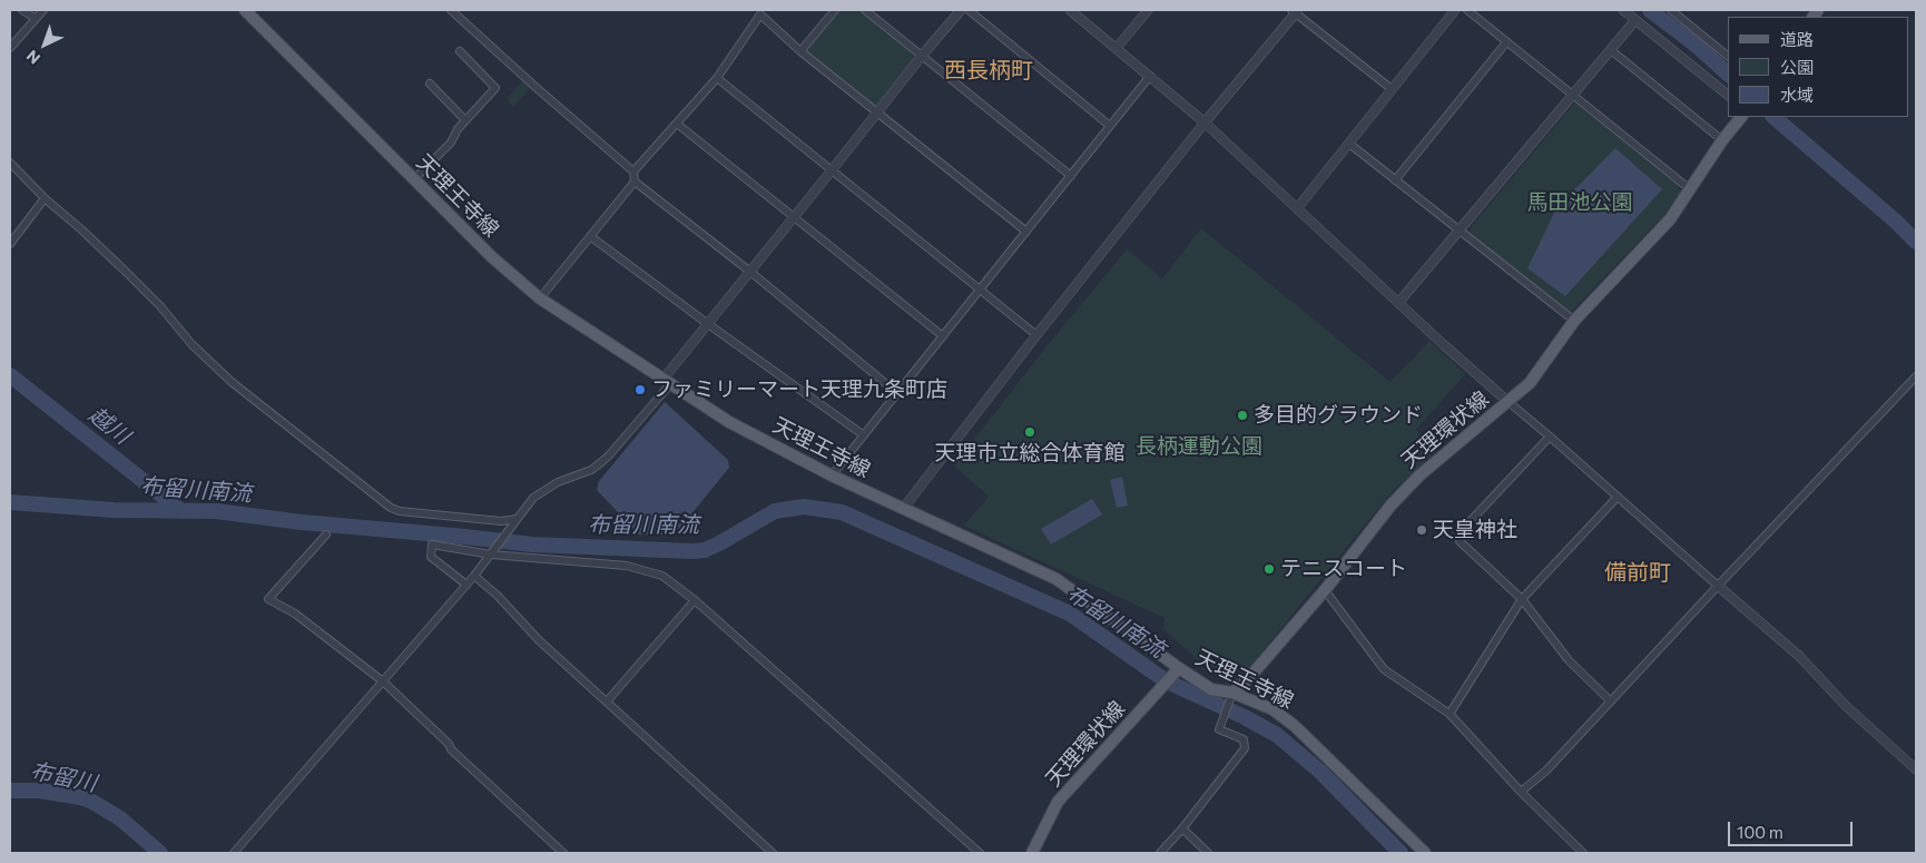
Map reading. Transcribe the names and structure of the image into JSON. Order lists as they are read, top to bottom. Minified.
{"streets":{"main road":["天理王寺線","天理環状線"]},"crossings":[["天理王寺線","天理環状線"]],"districts":["西長柄町","備前町"],"water":["越川","布留川南流","布留川"],"parks":["馬田池公園","長柄運動公園"],"places":["ファミリーマート天理九条町店","多目的グラウンド","天理市立総合体育館","天皇神社","テニスコート"],"legend":["道路","公園","水域"],"scale_bar":"100 m","north":"bottom left"}
